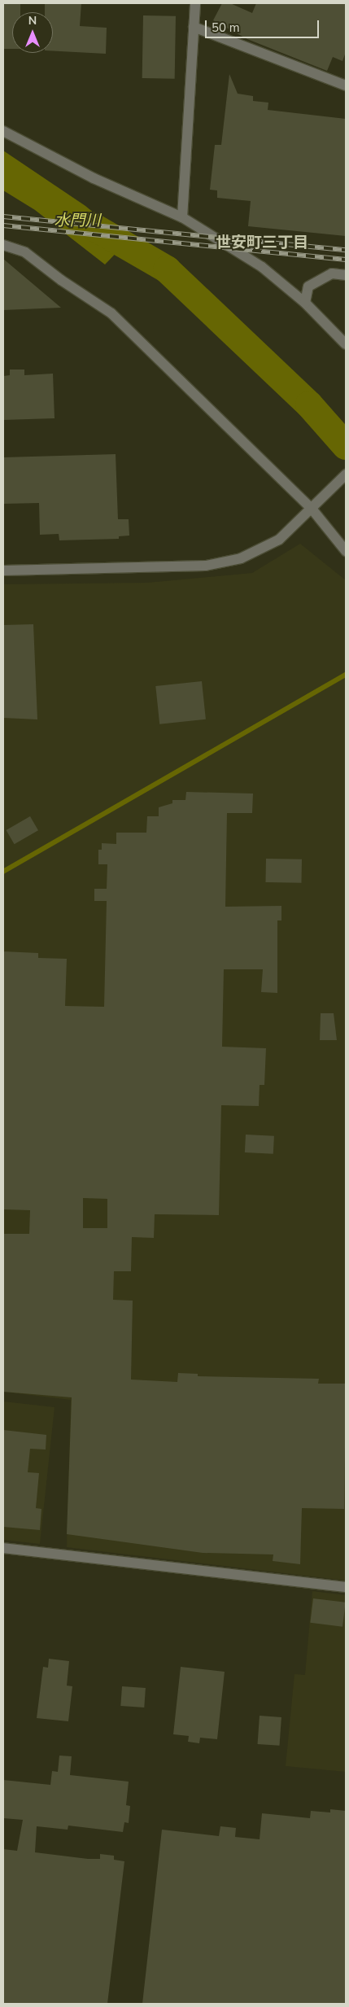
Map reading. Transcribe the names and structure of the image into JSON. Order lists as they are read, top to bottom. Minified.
{"districts":["世安町三丁目"],"water":["水門川"],"scale_bar":"50 m","north":"top"}
